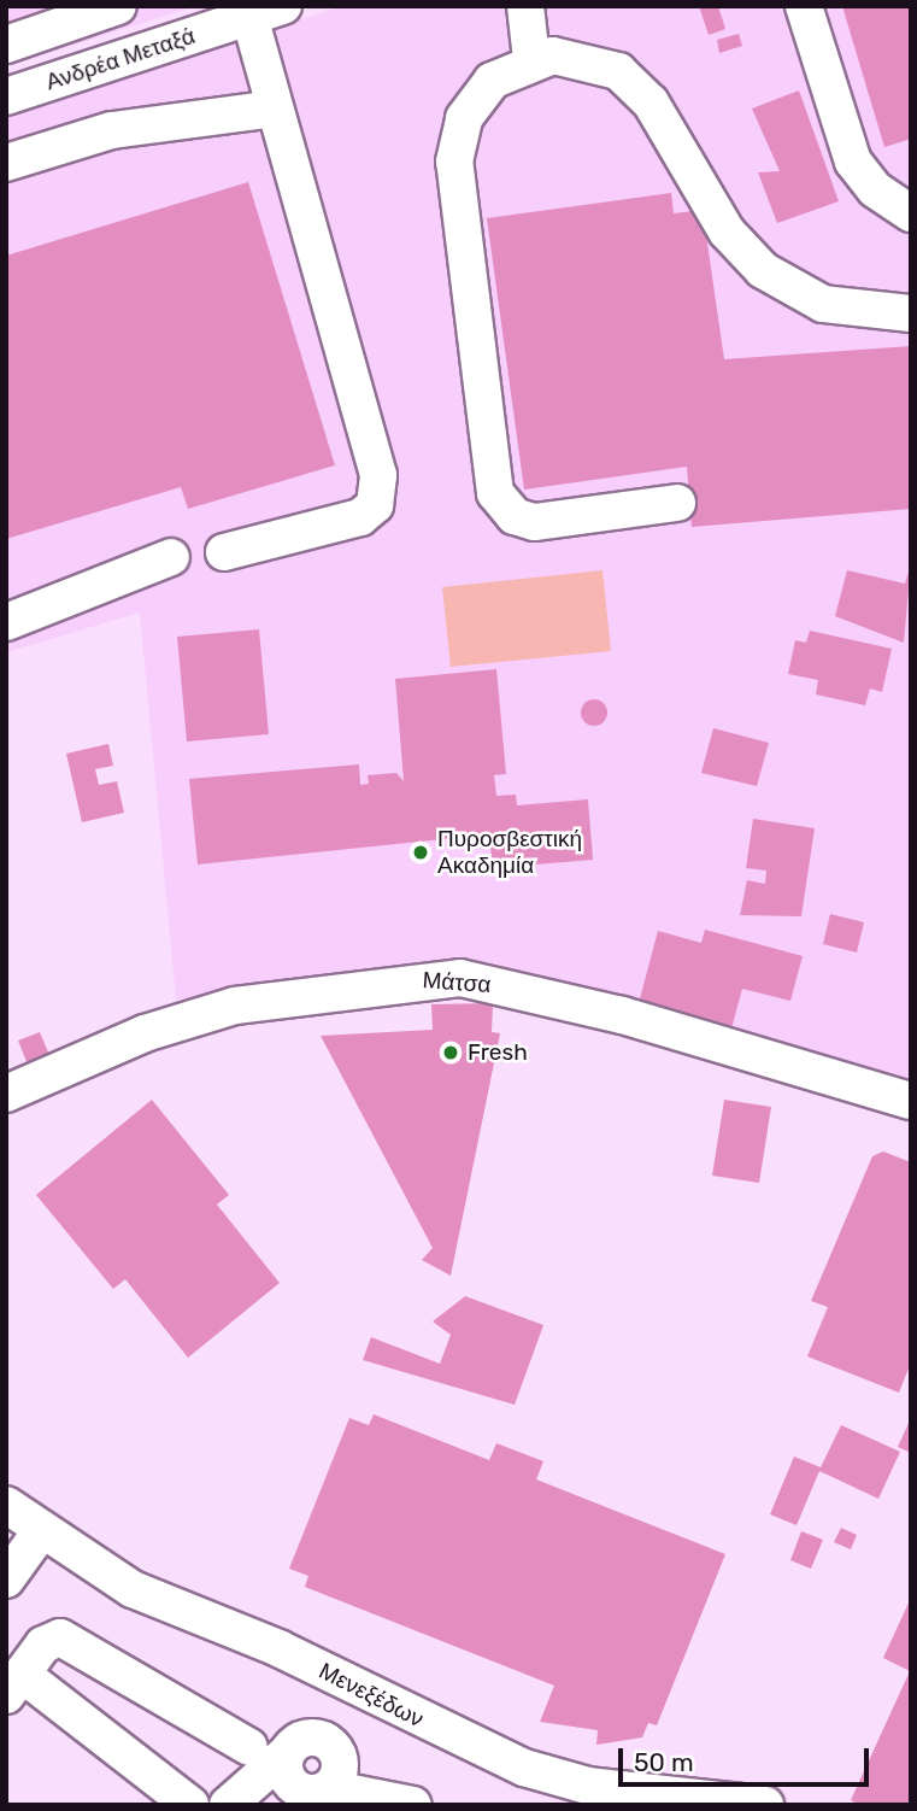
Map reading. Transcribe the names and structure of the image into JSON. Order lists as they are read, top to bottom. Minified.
{"streets":{"street":["Ανδρέα Μεταξά","Μάτσα","Μενεξέδων"]},"places":["Πυροσβεστική Ακαδημία","Fresh"],"scale_bar":"50 m"}
